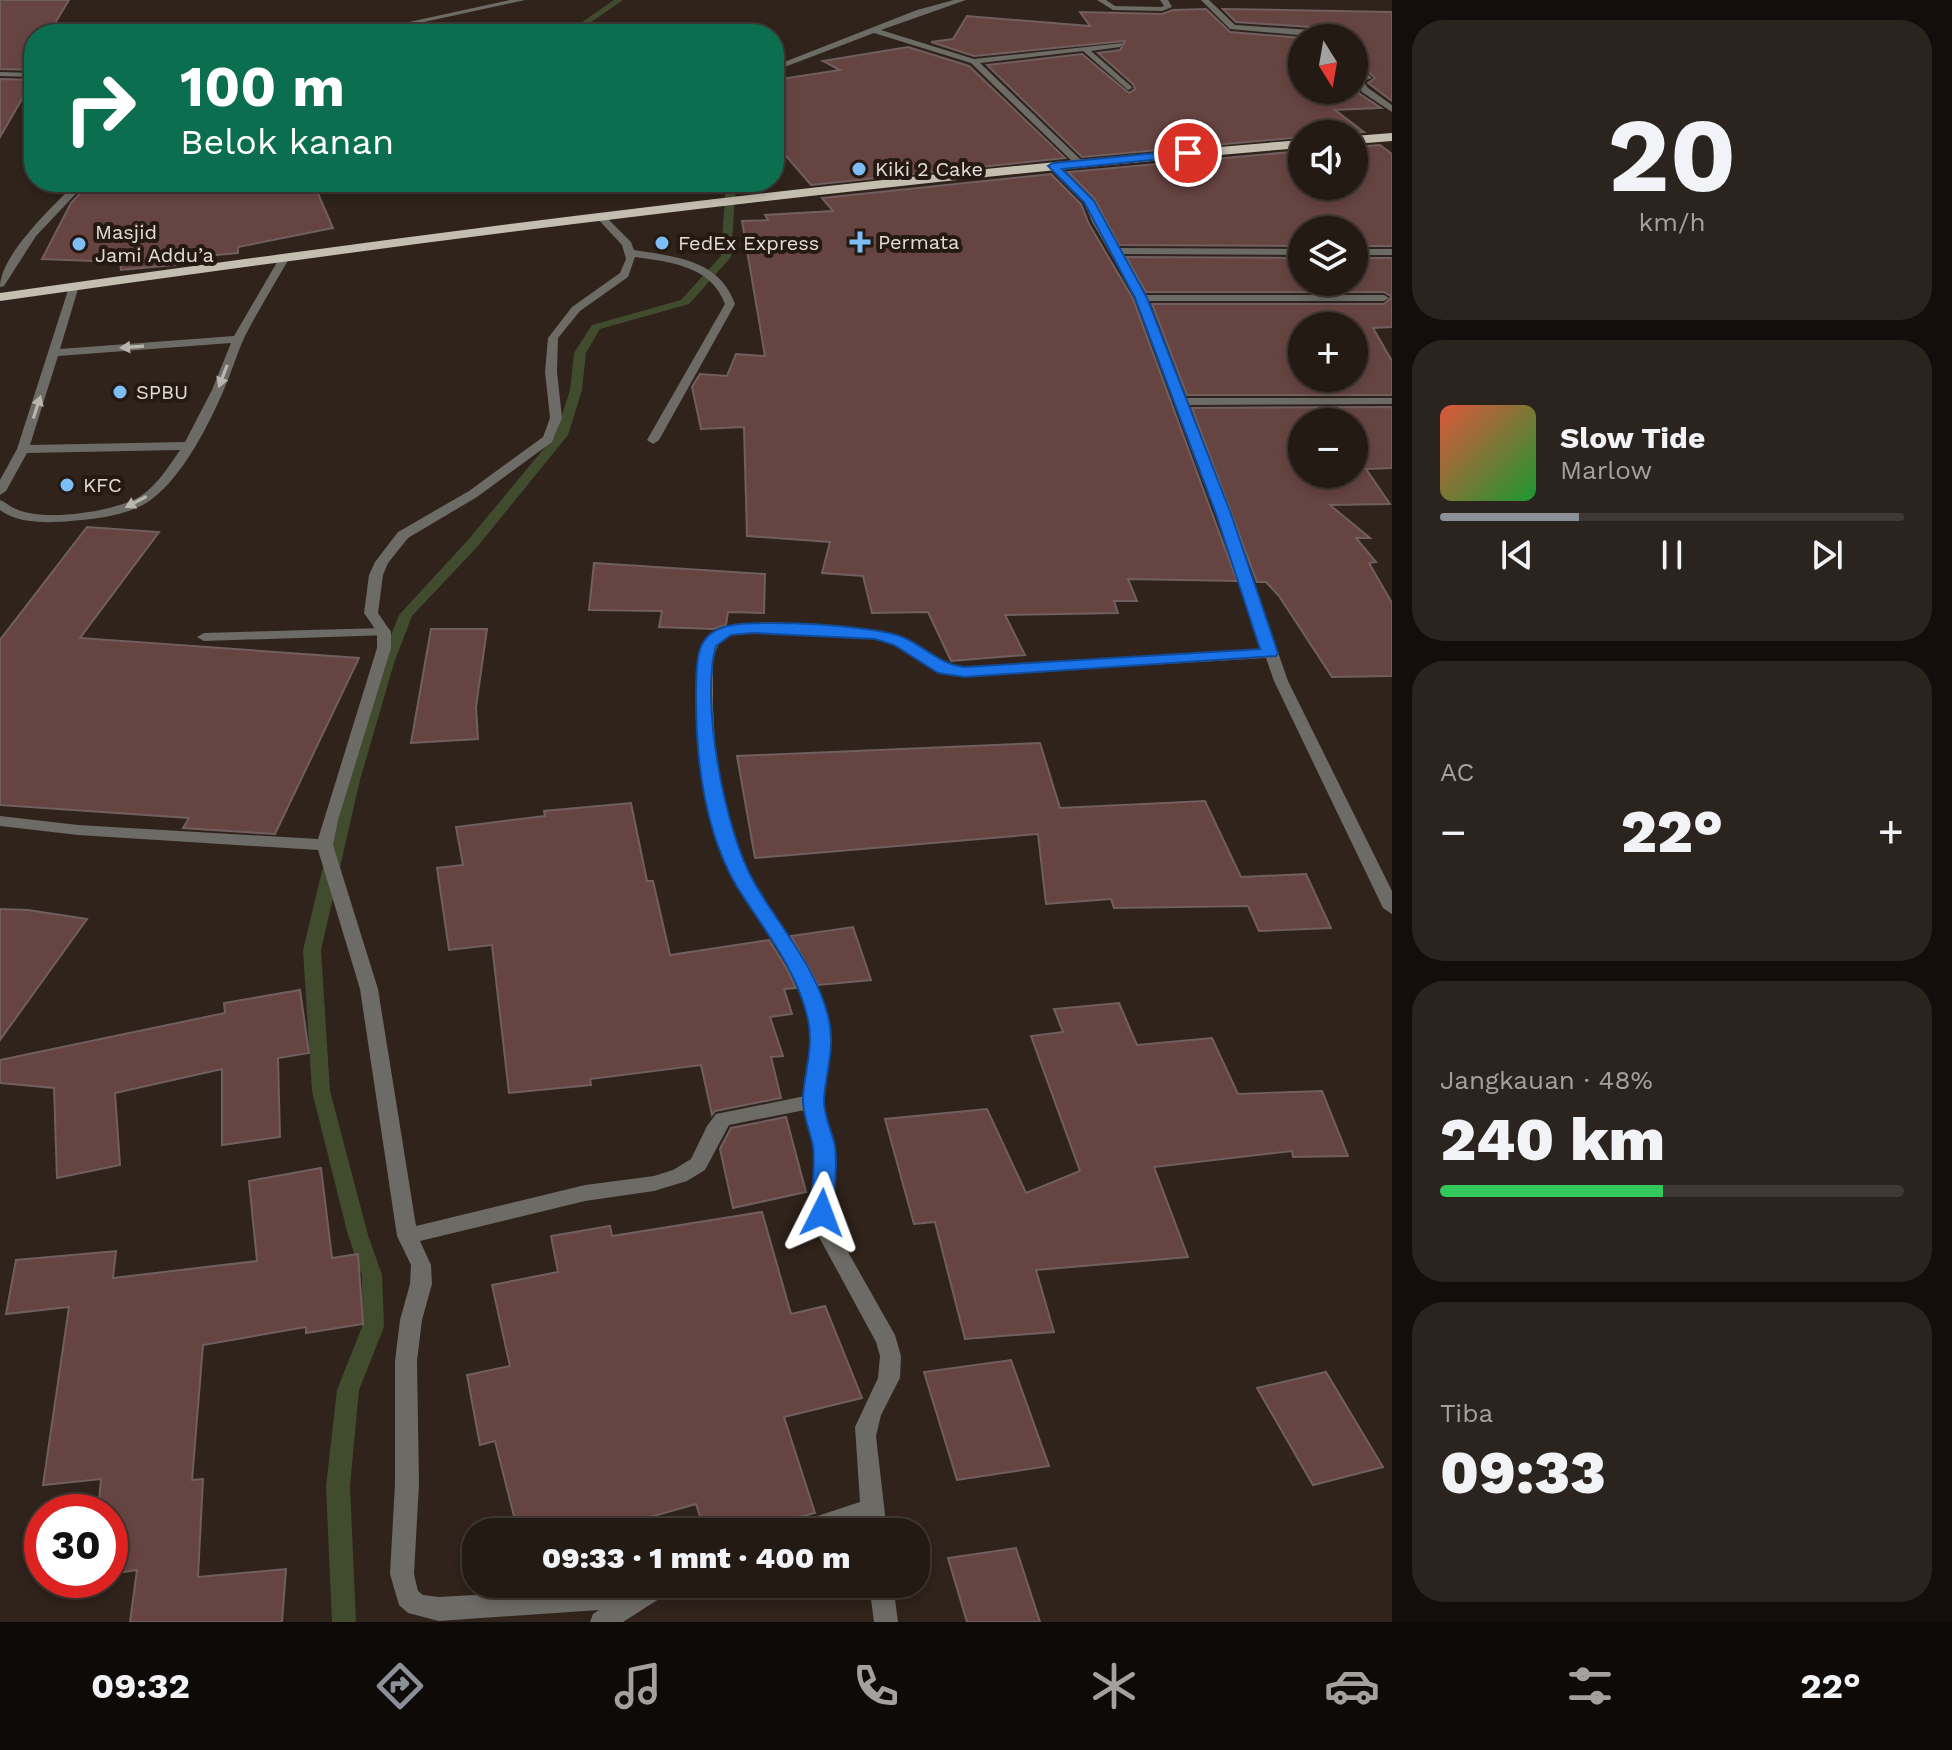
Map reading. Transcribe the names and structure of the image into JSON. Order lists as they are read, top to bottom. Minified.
{"places":{"other":["Kiki 2 Cake","FedEx Express","Masjid Jami Addu’a","SPBU","KFC"],"health":["Permata"]},"north":"bottom","page":{"tile":[["20","km/h"],"AC",["Jangkauan · 48%","240 km"],["Tiba","09:33"]],"map_buttons":["+","−"],"turn":["100 m","Belok kanan"],"song":["Slow Tide","Marlow"],"heat":["−","22°","+"],"limit":"30","trip":"09:33 · 1 mnt · 400 m","tabs":["09:32","22°"]}}
